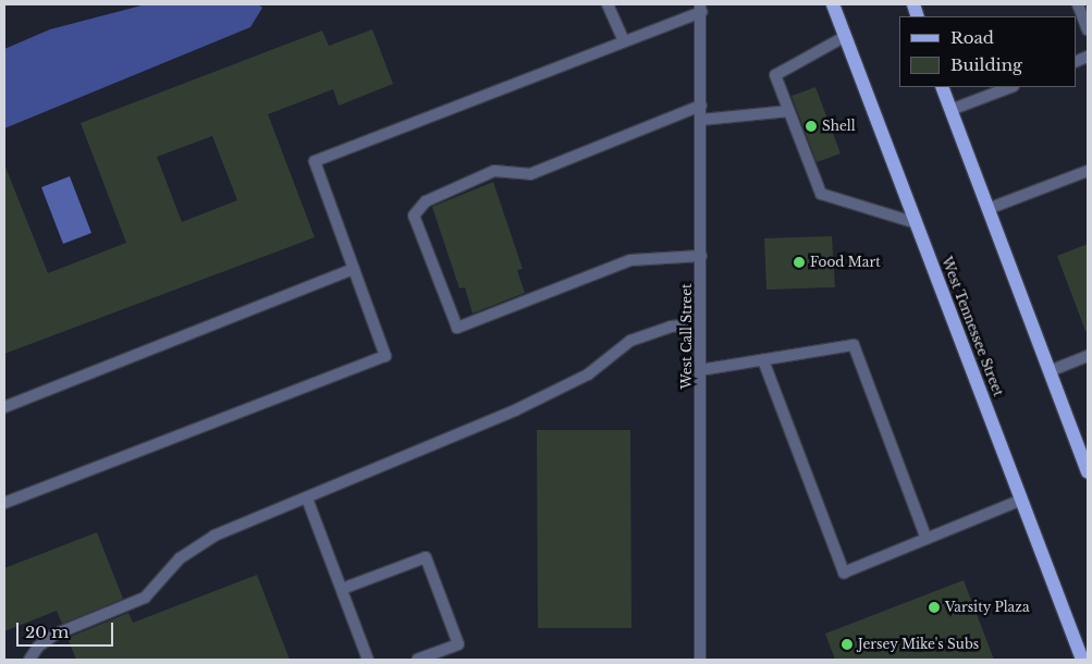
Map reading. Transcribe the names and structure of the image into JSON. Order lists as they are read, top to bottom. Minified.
{"streets":{"main road":["West Tennessee Street"],"street":["West Call Street"]},"places":["Shell","Food Mart","Varsity Plaza","Jersey Mike's Subs"],"legend":["Road","Building"],"scale_bar":"20 m"}
